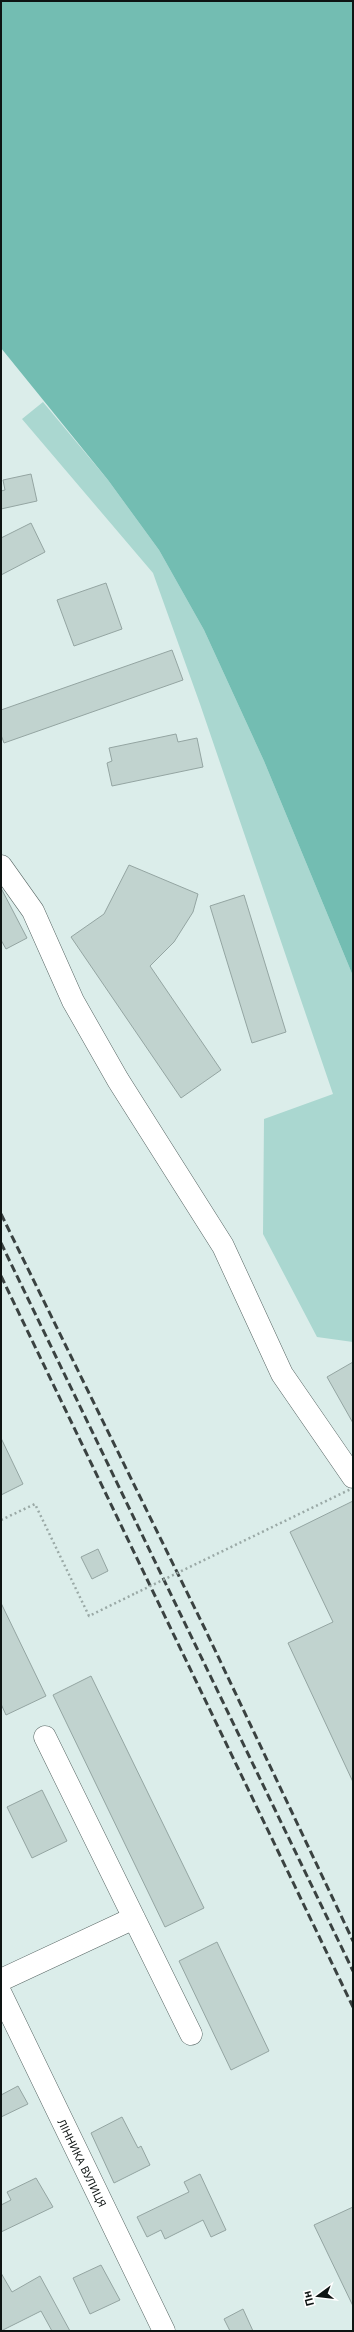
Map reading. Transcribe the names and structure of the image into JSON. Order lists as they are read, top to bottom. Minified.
{"streets":{"street":["ЛІННИКА ВУЛИЦЯ"]},"north":"left"}
